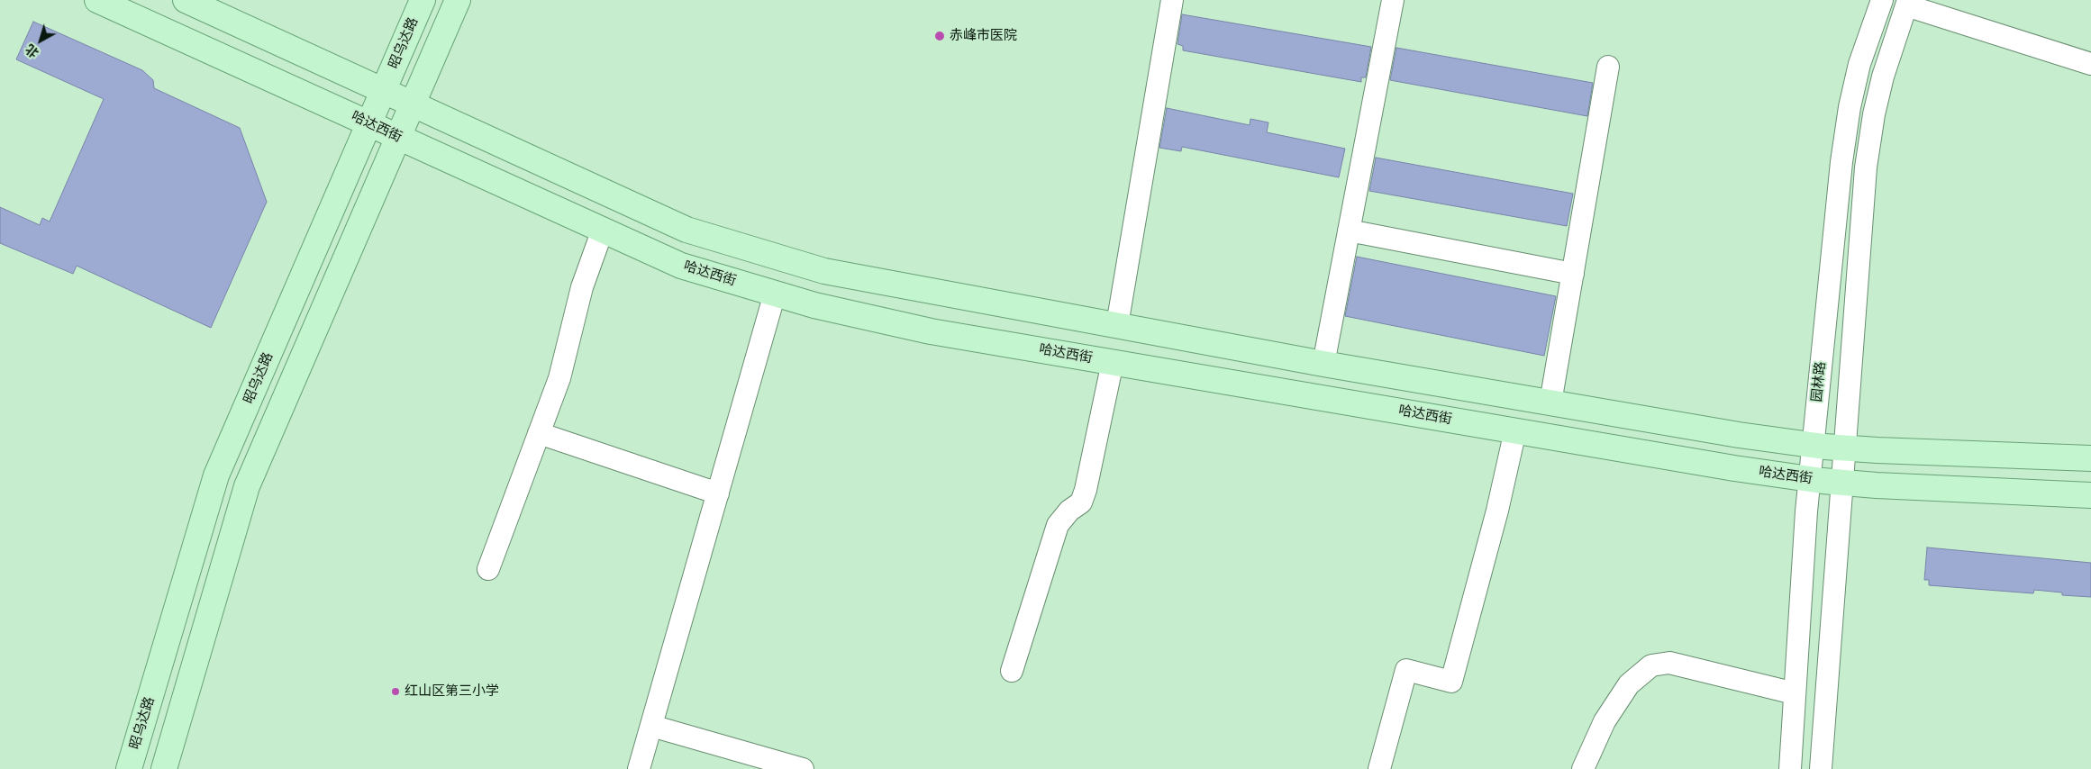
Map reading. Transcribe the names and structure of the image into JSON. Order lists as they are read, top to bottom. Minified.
{"streets":{"main road":["昭乌达路","哈达西街"],"street":["园林路"]},"crossings":[["昭乌达路","哈达西街"],["哈达西街","园林路"]],"places":["赤峰市医院","红山区第三小学"],"north":"bottom left"}
